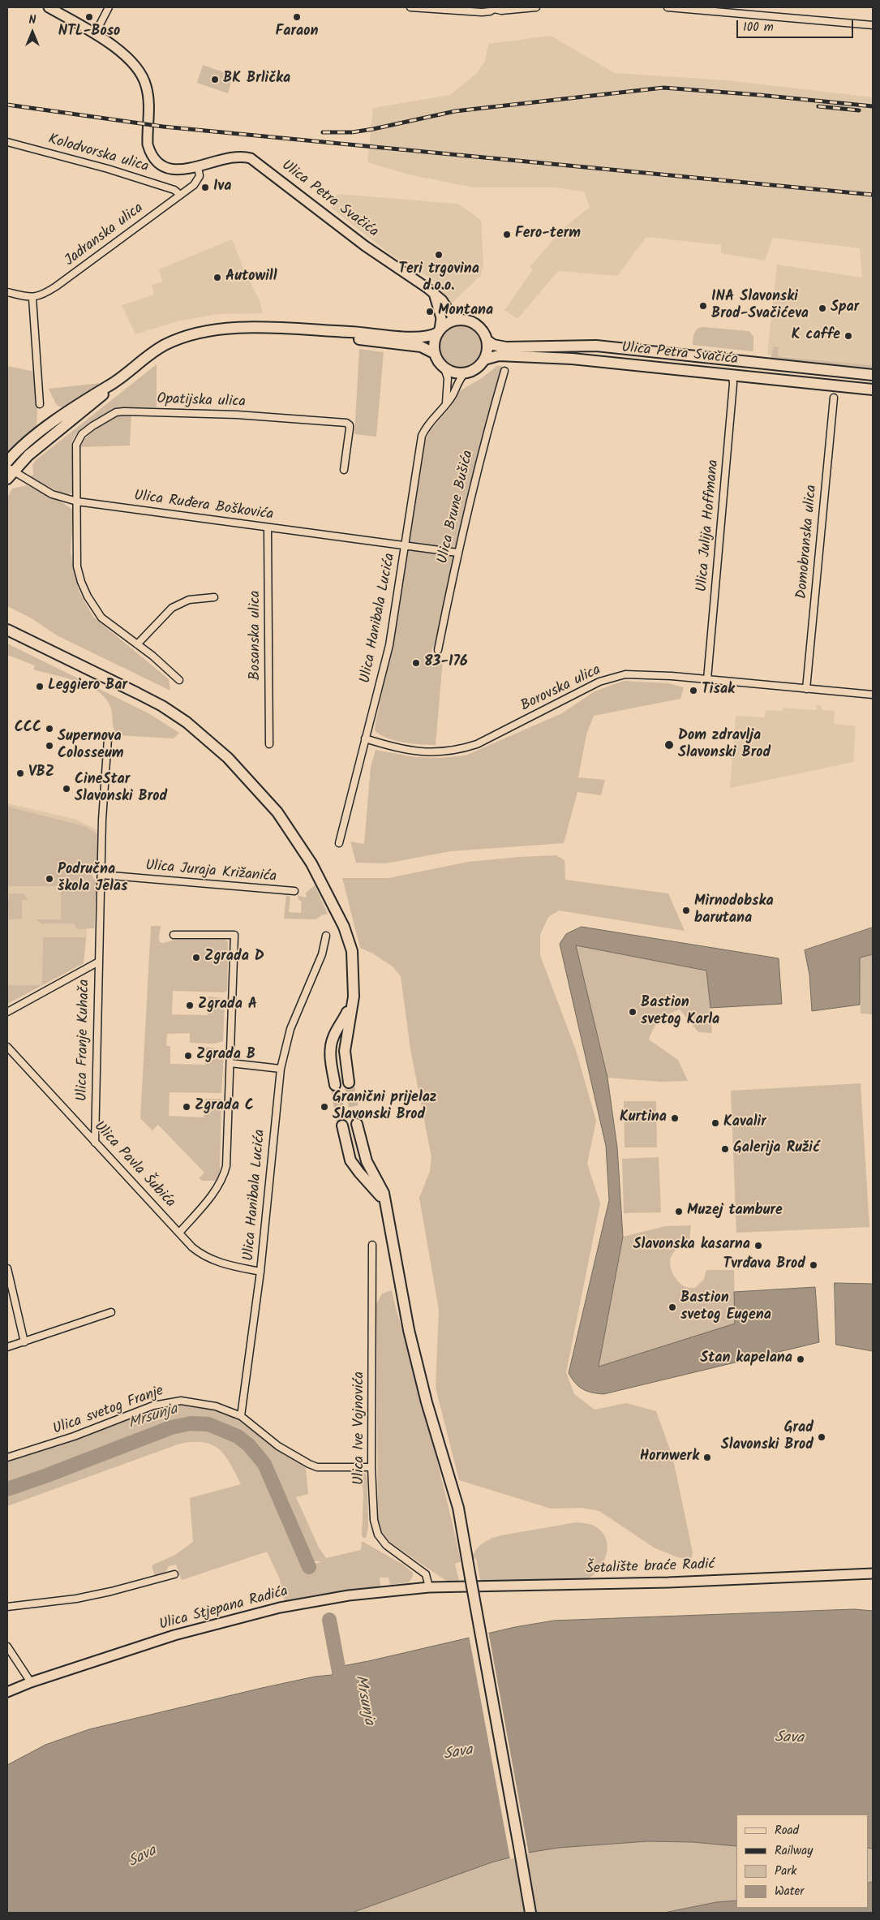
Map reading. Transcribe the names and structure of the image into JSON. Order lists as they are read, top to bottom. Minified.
{"streets":{"main road":["Ulica Petra Svačića","Šetalište braće Radić","Ulica Stjepana Radića"],"street":["Kolodvorska ulica","Jadranska ulica","Opatijska ulica","Ulica Ruđera Boškovića","Ulica Brune Bušića","Ulica Julija Hoffmana","Domobranska ulica","Ulica Hanibala Lucića","Bosanska ulica","Borovska ulica","Ulica Juraja Križanića","Ulica Franje Kuhača","Ulica Pavla Šubića","Ulica svetog Franje","Ulica Ive Vojnovića"]},"crossings":[["Kolodvorska ulica","Jadranska ulica"],["Ulica Petra Svačića","Jadranska ulica"],["Ulica Petra Svačića","Ulica Julija Hoffmana"],["Ulica Petra Svačića","Ulica Hanibala Lucića"],["Opatijska ulica","Ulica Ruđera Boškovića"],["Ulica Ruđera Boškovića","Ulica Brune Bušića"],["Ulica Ruđera Boškovića","Ulica Hanibala Lucića"],["Ulica Ruđera Boškovića","Bosanska ulica"],["Ulica Julija Hoffmana","Borovska ulica"],["Domobranska ulica","Borovska ulica"],["Ulica Hanibala Lucića","Borovska ulica"],["Ulica Hanibala Lucića","Ulica Pavla Šubića"],["Ulica Hanibala Lucića","Ulica svetog Franje"],["Ulica Juraja Križanića","Ulica Franje Kuhača"],["Ulica Franje Kuhača","Ulica Pavla Šubića"],["Ulica svetog Franje","Ulica Ive Vojnovića"],["Ulica Ive Vojnovića","Šetalište braće Radić"],["Ulica Ive Vojnovića","Ulica Stjepana Radića"],["Šetalište braće Radić","Ulica Stjepana Radića"]],"water":["Mrsunja","Sava"],"places":["NTL-Boso","Faraon","BK Brlička","Iva","Fero-term","Teri trgovina d.o.o.","Autowill","INA Slavonski Brod-Svačićeva","Spar","Montana","K caffe","83-176","Leggiero Bar","Tisak","CCC","Dom zdravlja Slavonski Brod","Supernova Colosseum","VBZ","CineStar Slavonski Brod","Područna škola Jelas","Mirnodobska barutana","Zgrada D","Zgrada A","Bastion svetog Karla","Zgrada B","Zgrada C","Granični prijelaz Slavonski Brod","Kurtina","Kavalir","Galerija Ružić","Muzej tambure","Slavonska kasarna","Tvrđava Brod","Bastion svetog Eugena","Stan kapelana","Grad Slavonski Brod","Hornwerk"],"legend":["Road","Railway","Park","Water"],"scale_bar":"100 m","north":"top"}
